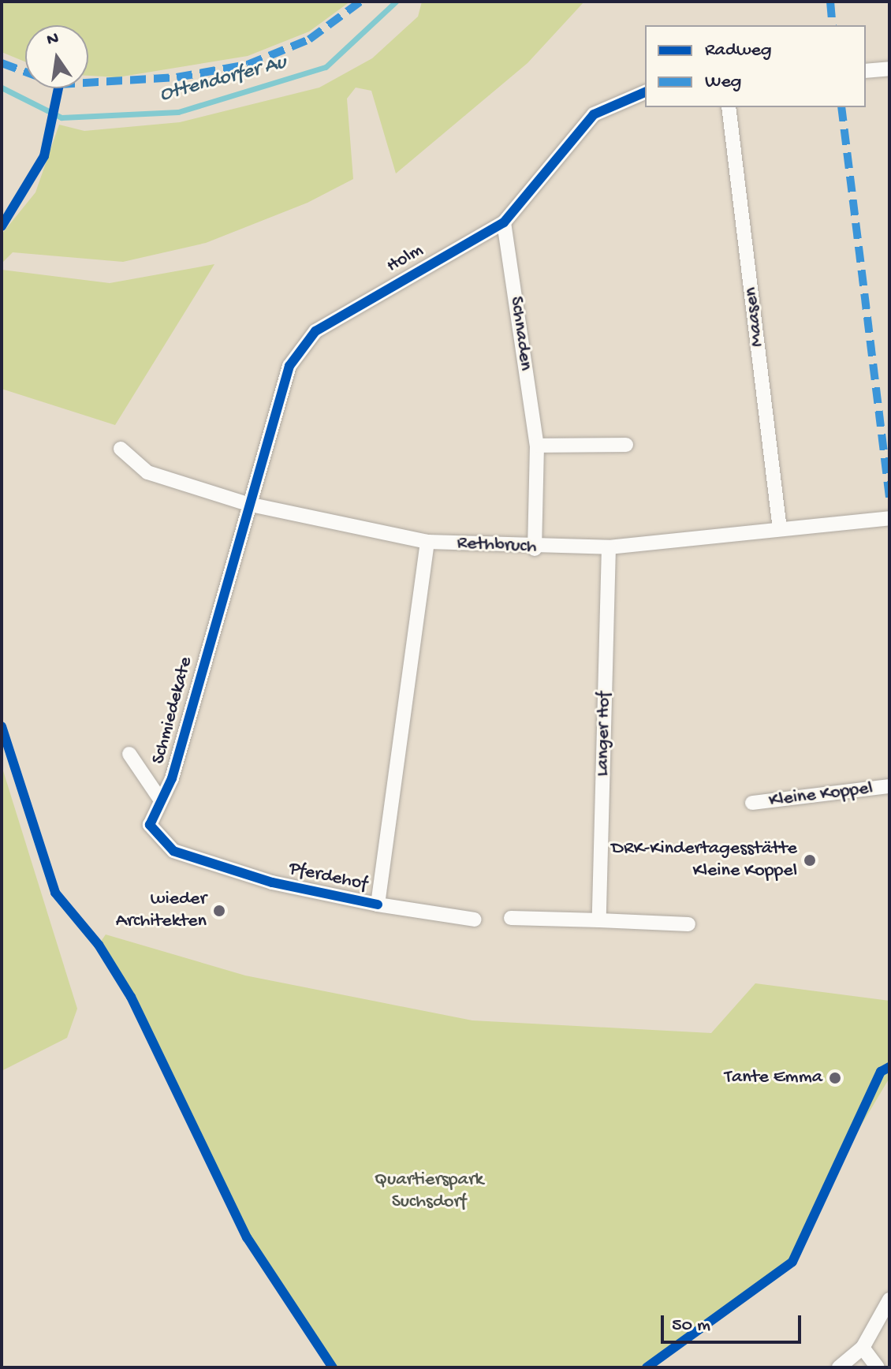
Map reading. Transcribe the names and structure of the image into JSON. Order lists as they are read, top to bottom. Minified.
{"streets":{"street":["Holm","Maasen","Schnaden","Rethbruch","Schmiedekate","Langer Hof","Kleine Koppel","Pferdehof"]},"crossings":[["Holm","Schnaden"],["Holm","Rethbruch"],["Holm","Schmiedekate"],["Maasen","Rethbruch"],["Schnaden","Rethbruch"],["Rethbruch","Schmiedekate"],["Rethbruch","Langer Hof"],["Rethbruch","Pferdehof"],["Schmiedekate","Pferdehof"]],"water":["Ottendorfer Au"],"parks":["Quartierspark Suchsdorf"],"places":["DRK-Kindertagesstätte Kleine Koppel","wieder Architekten","Tante Emma"],"legend":["Radweg","Weg"],"scale_bar":"50 m","north":"top"}
